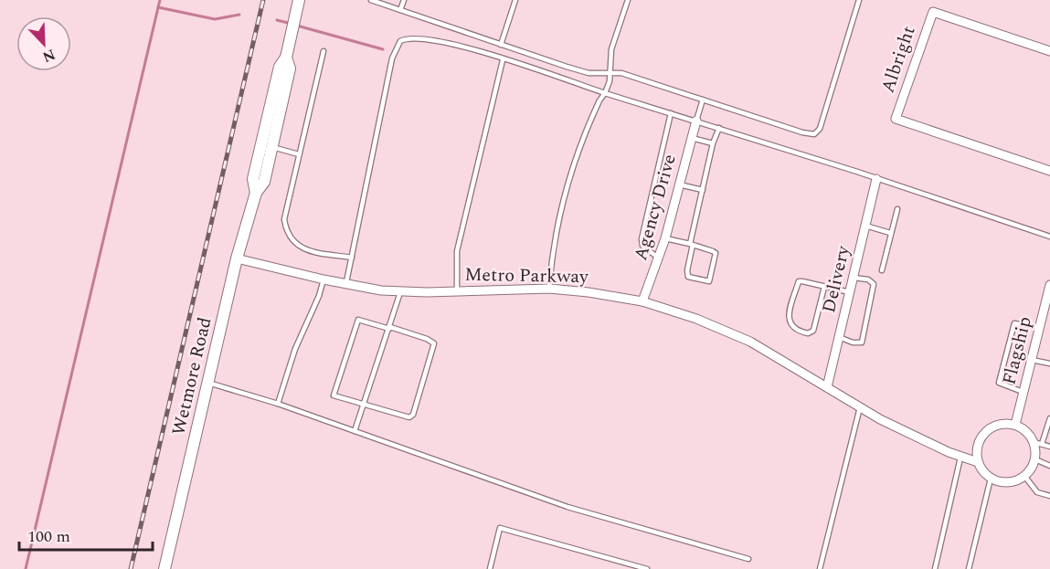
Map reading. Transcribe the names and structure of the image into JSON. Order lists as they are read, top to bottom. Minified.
{"streets":{"main road":["Wetmore Road"],"street":["Albright","Agency Drive","Metro Parkway","Delivery","Flagship"]},"crossings":[["Agency Drive","Metro Parkway"],["Metro Parkway","Delivery"],["Metro Parkway","Flagship"],["Metro Parkway","Wetmore Road"]],"scale_bar":"100 m","north":"bottom right"}
